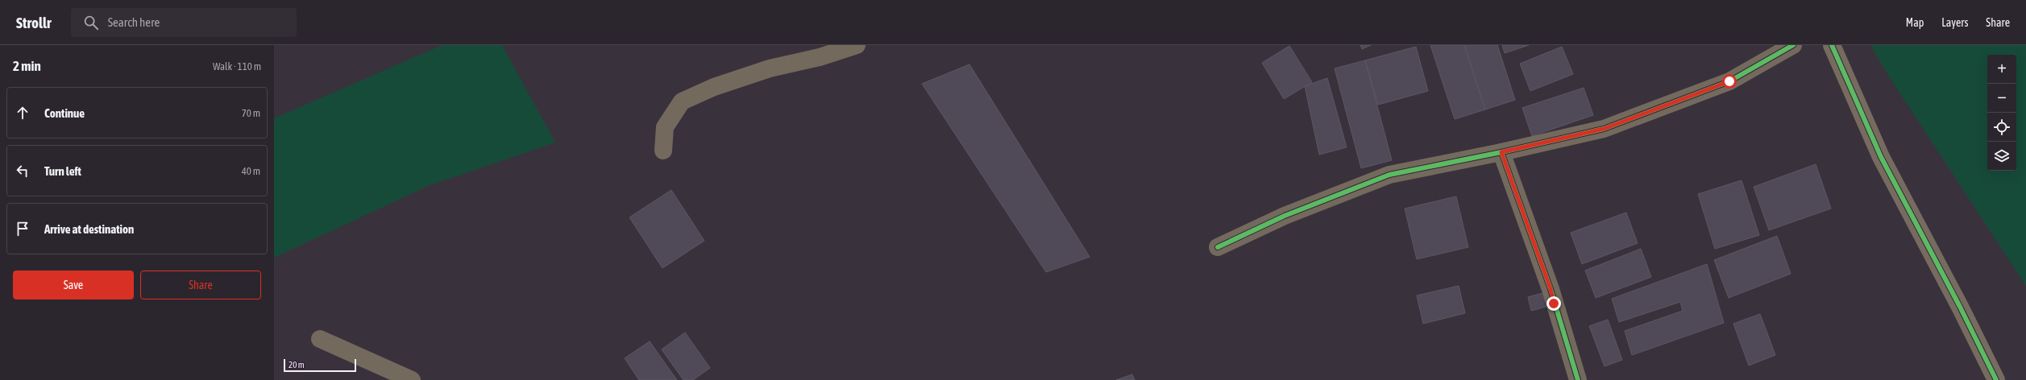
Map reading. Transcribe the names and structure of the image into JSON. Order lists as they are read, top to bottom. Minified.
{"scale_bar":"20 m","page":{"header":"Strollr","search":"Search here","nav":["Map","Layers","Share"],"heading":["2 min","Walk · 110 m"],"map_buttons":["+","−"],"list":[["Continue","70 m"],["Turn left","40 m"],"Arrive at destination"],"buttons":["Save","Share"],"scale":"20 m"}}
